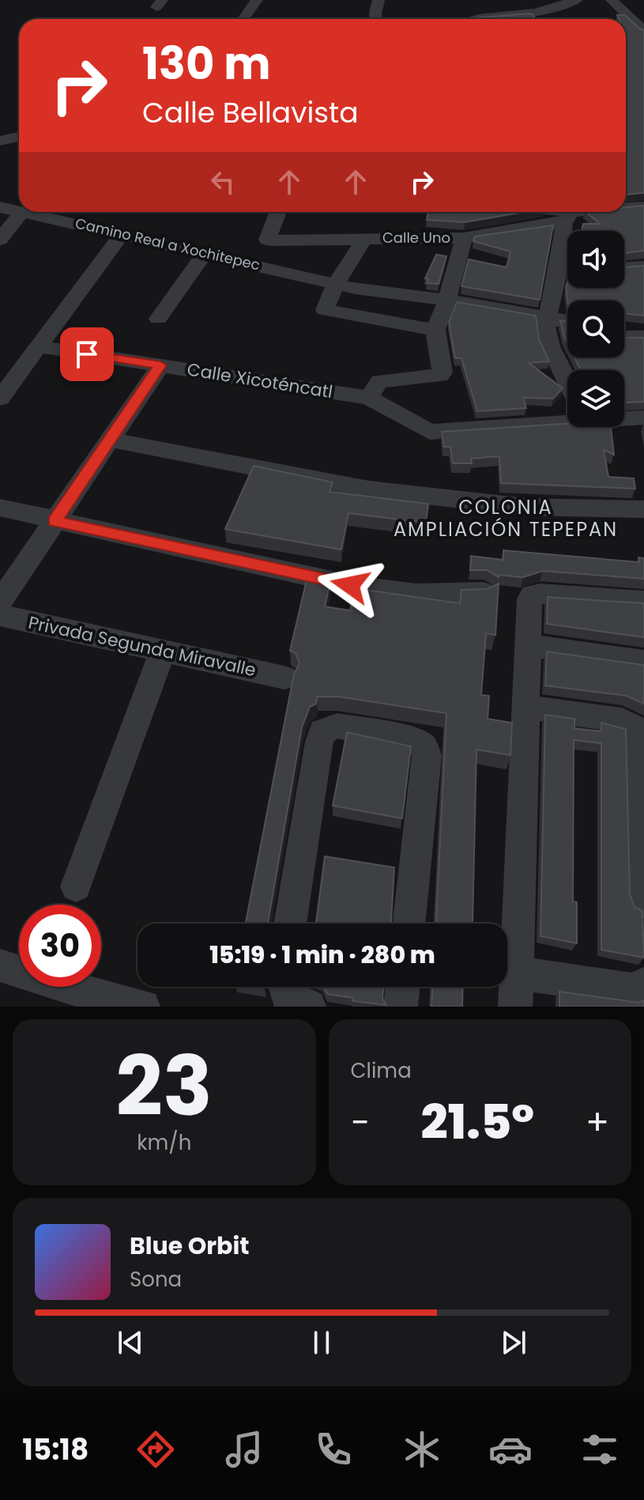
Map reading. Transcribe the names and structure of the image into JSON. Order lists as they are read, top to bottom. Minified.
{"streets":{"street":["Calle Uno","Camino Real a Xochitepec","Calle Xicoténcatl","Privada Segunda Miravalle"]},"districts":["COLONIA AMPLIACIÓN TEPEPAN"],"page":{"turn":["130 m","Calle Bellavista"],"limit":"30","trip":"15:19 · 1 min · 280 m","tile":[["23","km/h"],"Clima"],"heat":["−","21.5°","+"],"song":["Blue Orbit","Sona"],"tabs":"15:18"}}
